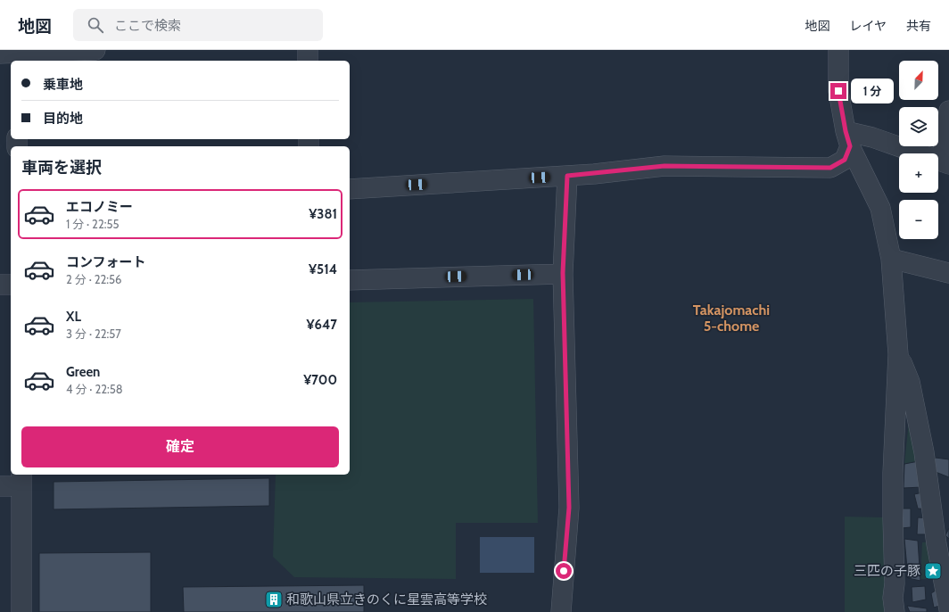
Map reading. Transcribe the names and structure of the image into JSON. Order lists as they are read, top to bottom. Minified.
{"districts":["Takajomachi 5-chome"],"places":{"place":["三匹の子豚"],"building":["和歌山県立きのくに星雲高等学校"]},"north":"top right","page":{"header":"地図","search":"ここで検索","nav":["地図","レイヤ","共有"],"map_buttons":["+","−"],"banner":["乗車地","目的地"],"bubble":"1 分","heading":"車両を選択","list":[{"name":"エコノミー","note":"1 分 · 22:55","value":"¥381"},{"name":"コンフォート","note":"2 分 · 22:56","value":"¥514"},{"name":"XL","note":"3 分 · 22:57","value":"¥647"},{"name":"Green","note":"4 分 · 22:58","value":"¥700"}],"buttons":"確定"}}
